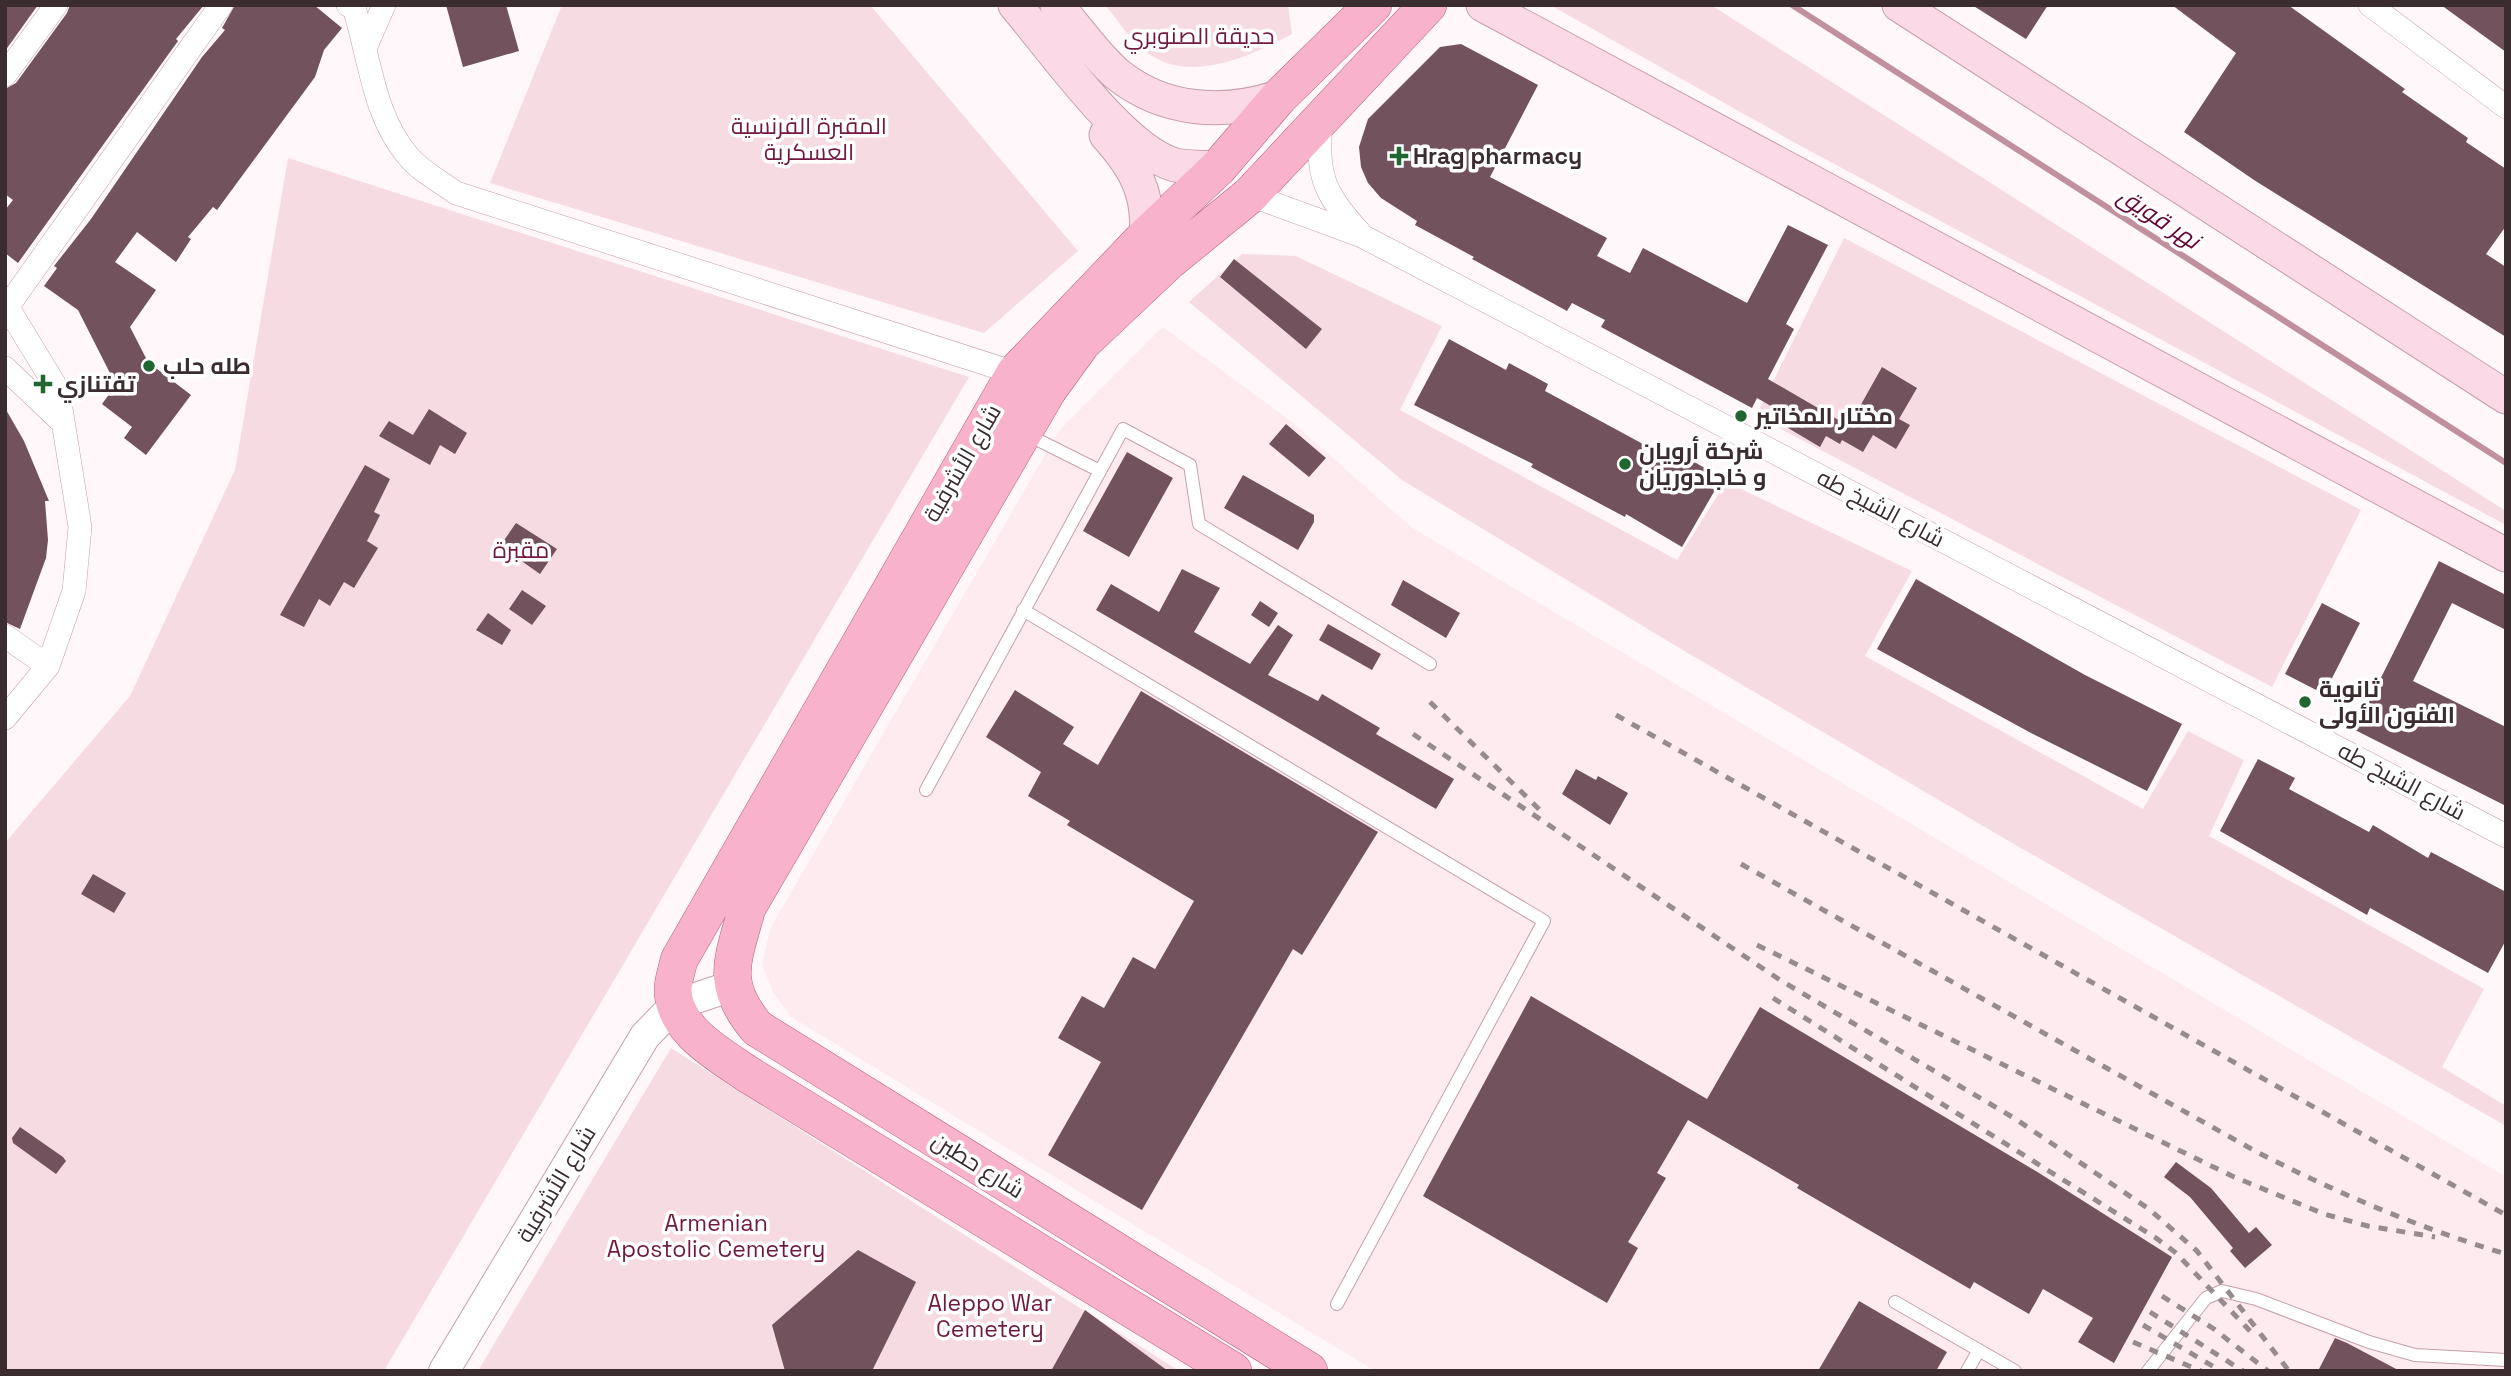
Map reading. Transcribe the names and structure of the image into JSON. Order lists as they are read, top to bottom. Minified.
{"streets":{"main road":["شارع الأشرفية","شارع حطين"],"street":["شارع الشيخ طه"]},"crossings":[["شارع الأشرفية","شارع الشيخ طه"],["شارع الأشرفية","شارع حطين"]],"water":["نهر قويق"],"parks":["حديقة الصنوبري","المقبرة الفرنسية العسكرية","مقبرة","Armenian Apostolic Cemetery","Aleppo War Cemetery"],"places":{"health":["Hrag pharmacy","تفتنازي"],"other":["طله حلب","مختار المخاتير","شركة أرويان و خاجادوريان","ثانوية الفنون الأولى"]}}
